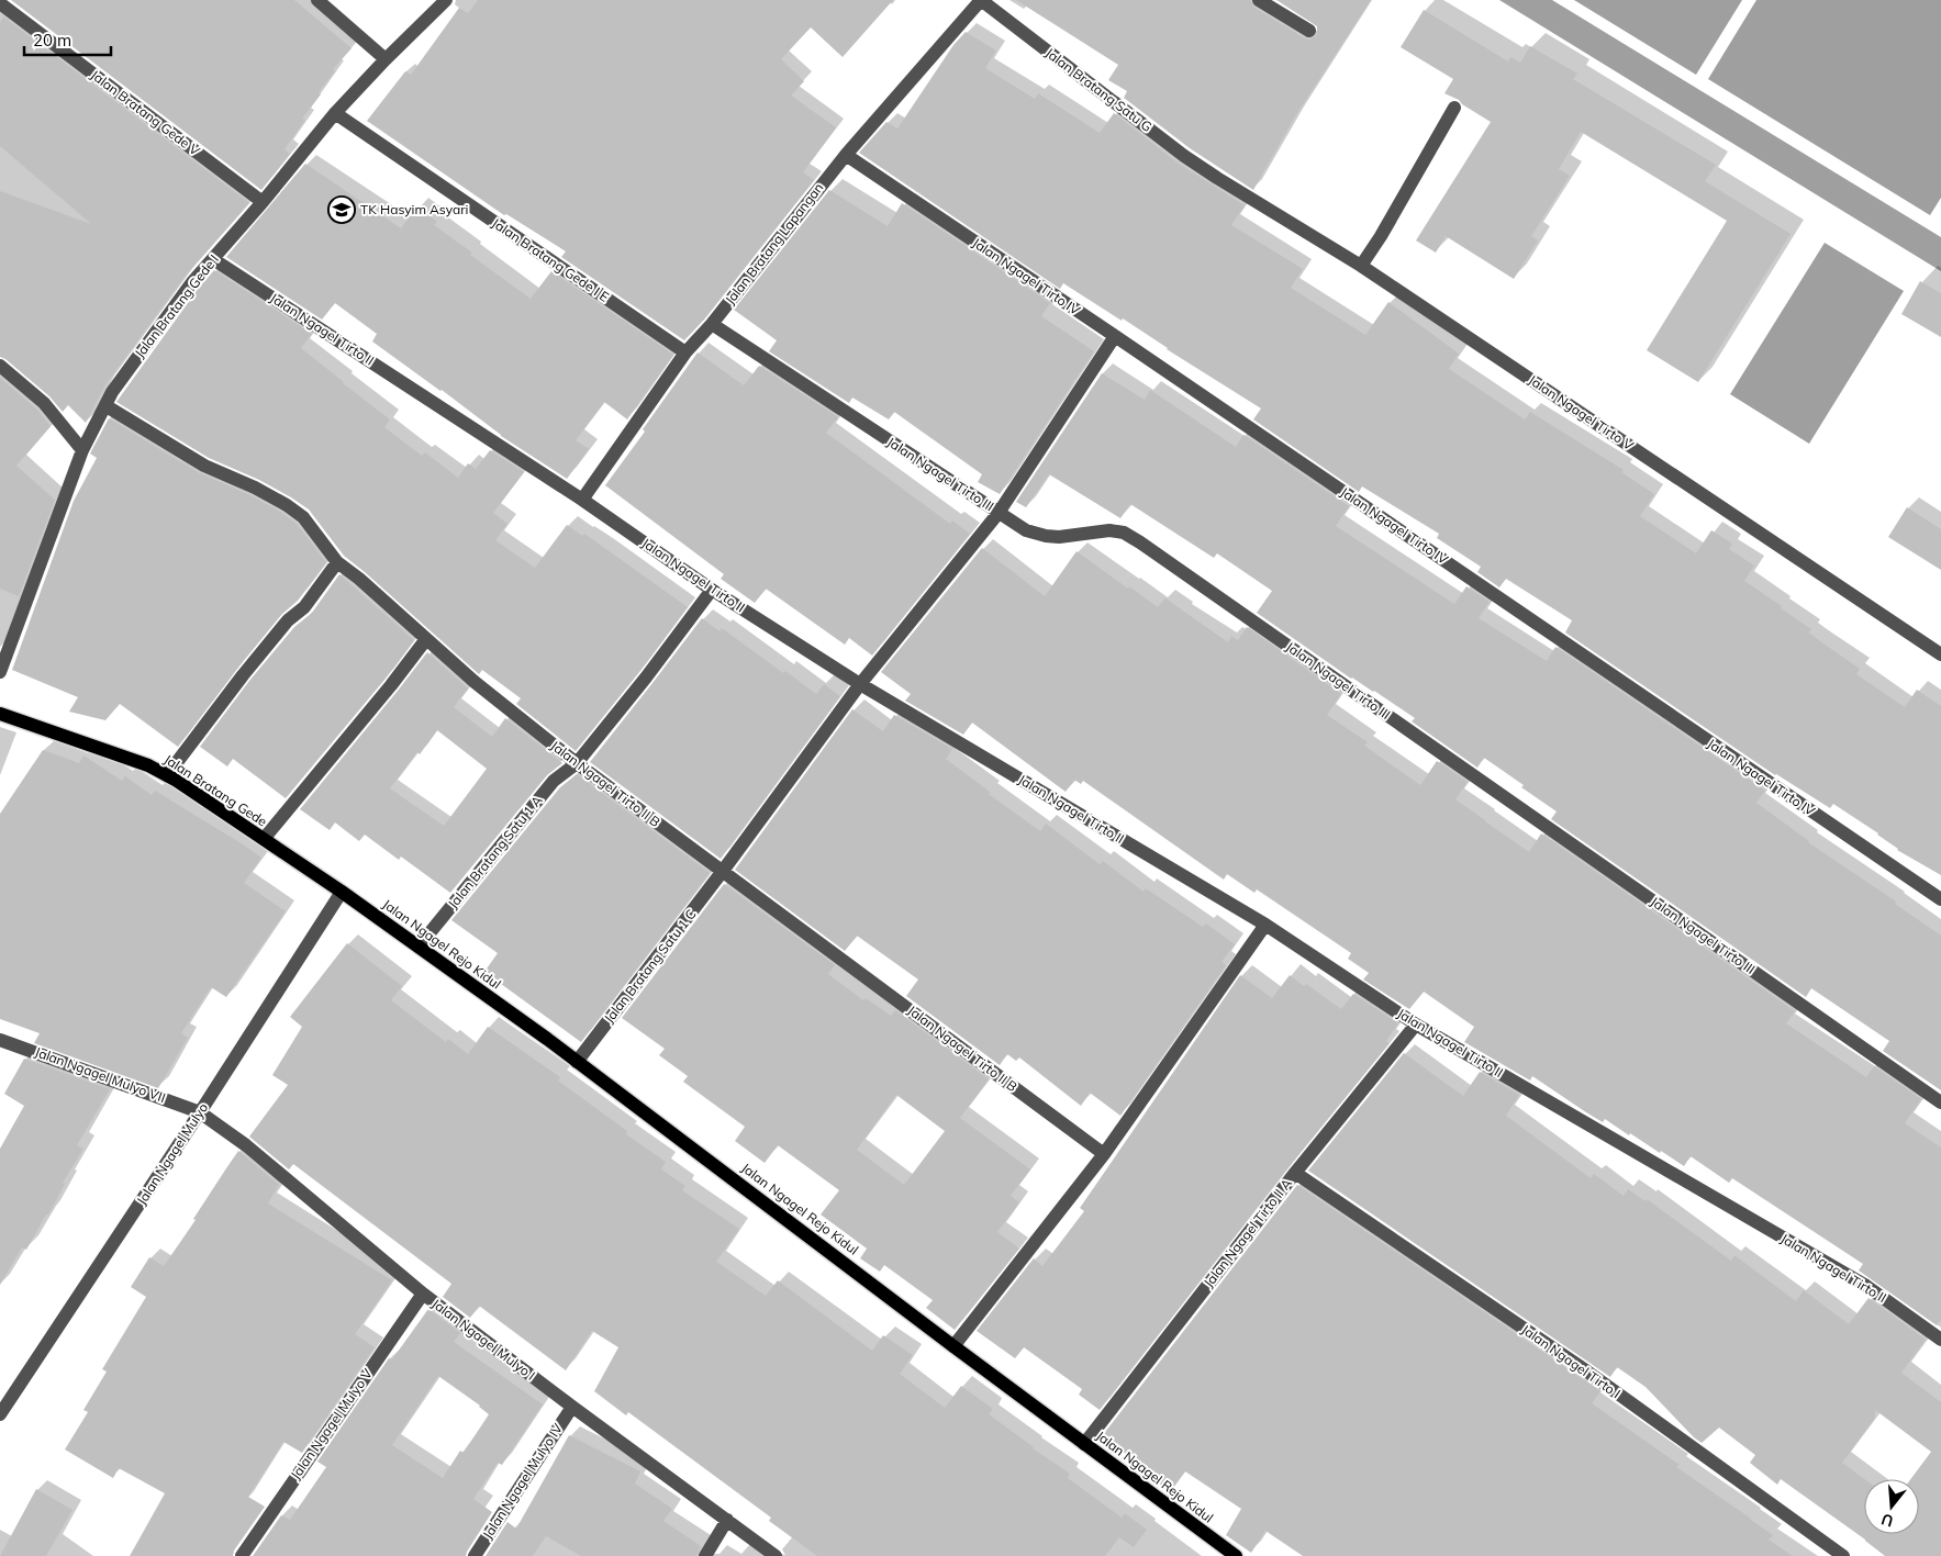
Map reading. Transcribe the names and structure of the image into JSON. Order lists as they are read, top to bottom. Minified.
{"streets":{"main road":["Jalan Bratang Gede","Jalan Ngagel Rejo Kidul"],"street":["Jalan Bratang Satu G","Jalan Bratang Gede V","Jalan Bratang Lapangan","Jalan Bratang Gede I E","Jalan Ngagel Tirto IV","Jalan Bratang Gede I","Jalan Ngagel Tirto II","Jalan Ngagel Tirto V","Jalan Ngagel Tirto III","Jalan Ngagel Tirto II B","Jalan Bratang Satu 1 A","Jalan Bratang Satu 1 C","Jalan Ngagel Mulyo VII","Jalan Ngagel Mulyo","Jalan Ngagel Tirto II A","Jalan Ngagel Mulyo I","Jalan Ngagel Tirto I","Jalan Ngagel Mulyo V","Jalan Ngagel Mulyo IV"]},"crossings":[["Jalan Bratang Satu G","Jalan Bratang Lapangan"],["Jalan Bratang Satu G","Jalan Ngagel Tirto V"],["Jalan Bratang Gede V","Jalan Bratang Gede I"],["Jalan Bratang Lapangan","Jalan Bratang Gede I E"],["Jalan Bratang Lapangan","Jalan Ngagel Tirto IV"],["Jalan Bratang Lapangan","Jalan Ngagel Tirto II"],["Jalan Bratang Lapangan","Jalan Ngagel Tirto III"],["Jalan Bratang Gede I E","Jalan Bratang Gede I"],["Jalan Ngagel Tirto IV","Jalan Bratang Satu 1 C"],["Jalan Bratang Gede I","Jalan Ngagel Tirto II"],["Jalan Bratang Gede I","Jalan Ngagel Tirto II B"],["Jalan Ngagel Tirto II","Jalan Bratang Satu 1 A"],["Jalan Ngagel Tirto II","Jalan Bratang Satu 1 C"],["Jalan Ngagel Tirto II","Jalan Ngagel Tirto II A"],["Jalan Ngagel Tirto III","Jalan Bratang Satu 1 C"],["Jalan Ngagel Tirto II B","Jalan Bratang Satu 1 A"],["Jalan Ngagel Tirto II B","Jalan Bratang Satu 1 C"],["Jalan Bratang Gede","Jalan Ngagel Rejo Kidul"],["Jalan Bratang Gede","Jalan Ngagel Mulyo"],["Jalan Bratang Satu 1 A","Jalan Ngagel Rejo Kidul"],["Jalan Ngagel Rejo Kidul","Jalan Bratang Satu 1 C"],["Jalan Ngagel Rejo Kidul","Jalan Ngagel Mulyo"],["Jalan Ngagel Rejo Kidul","Jalan Ngagel Tirto II A"],["Jalan Ngagel Mulyo VII","Jalan Ngagel Mulyo"],["Jalan Ngagel Mulyo VII","Jalan Ngagel Mulyo I"],["Jalan Ngagel Mulyo","Jalan Ngagel Mulyo I"],["Jalan Ngagel Tirto II A","Jalan Ngagel Tirto I"],["Jalan Ngagel Mulyo I","Jalan Ngagel Mulyo V"],["Jalan Ngagel Mulyo I","Jalan Ngagel Mulyo IV"]],"places":{"school or university":["TK Hasyim Asyari"]},"scale_bar":"20 m","north":"bottom"}
